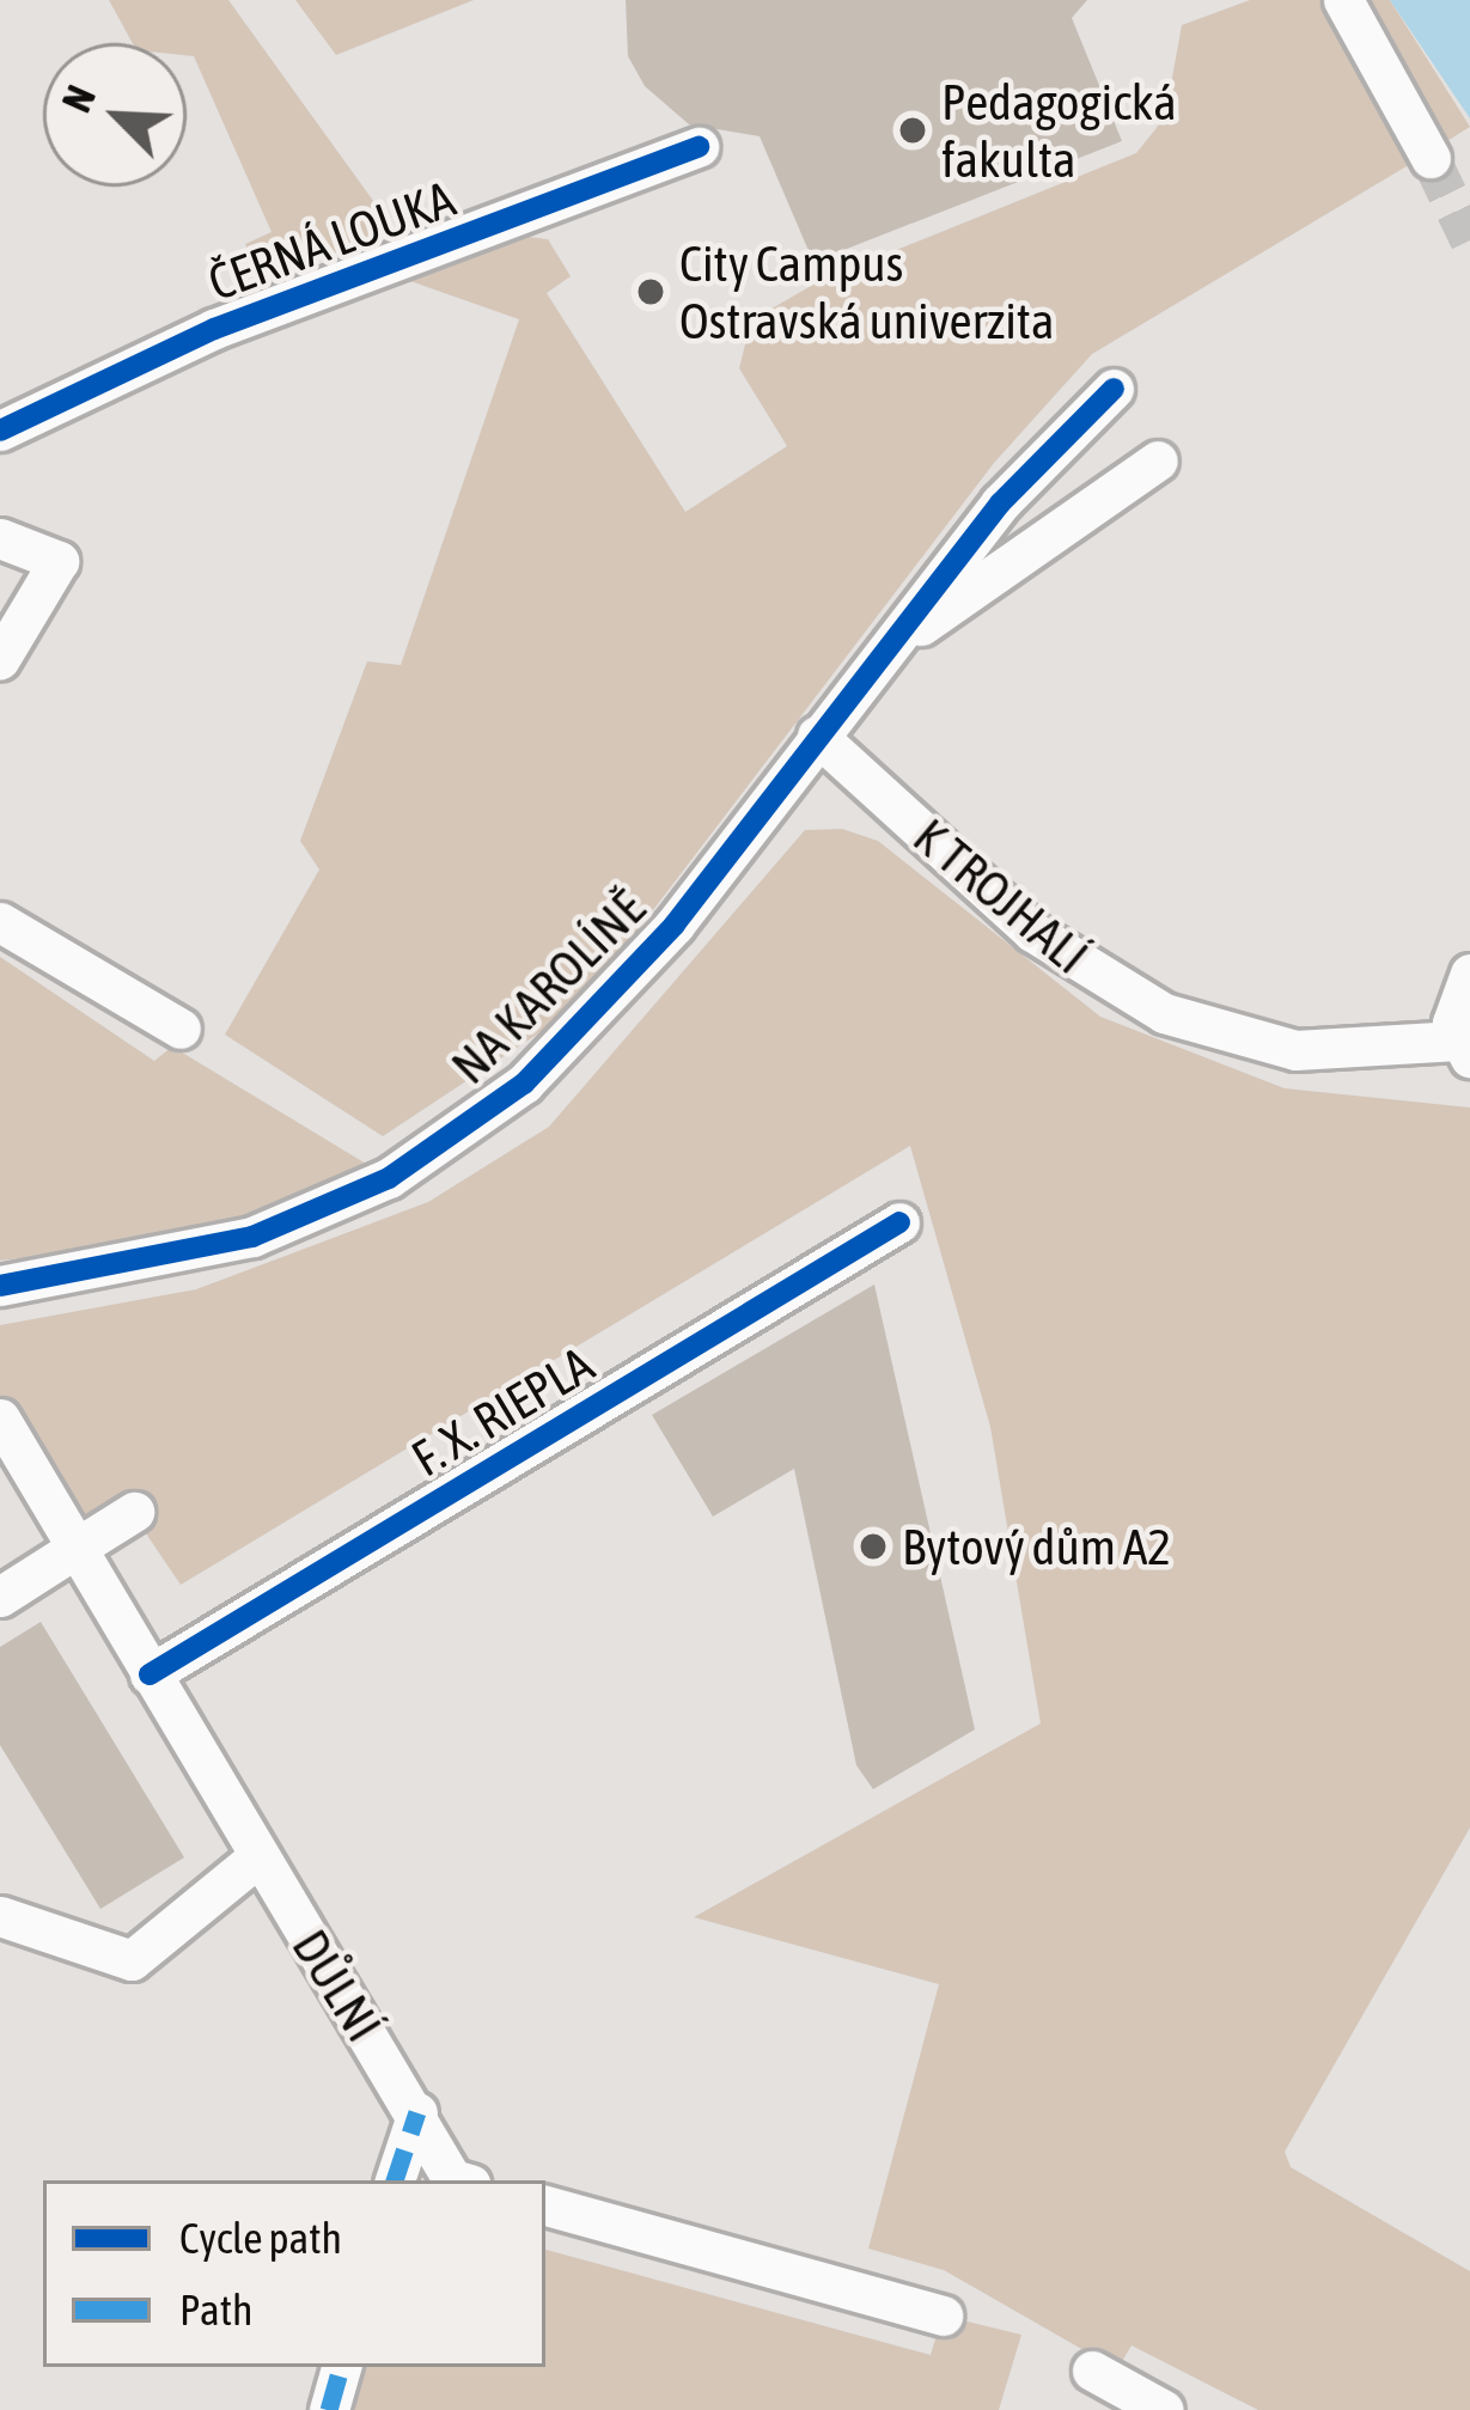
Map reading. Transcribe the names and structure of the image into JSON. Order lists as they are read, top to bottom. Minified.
{"streets":{"street":["ČERNÁ LOUKA","K TROJHALÍ","NA KAROLÍNĚ","F. X. RIEPLA","DŮLNÍ"]},"crossings":[["K TROJHALÍ","NA KAROLÍNĚ"],["F. X. RIEPLA","DŮLNÍ"]],"places":["Pedagogická fakulta","City Campus Ostravská univerzita","Bytový dům A2"],"legend":["Cycle path","Path"],"north":"top left"}
